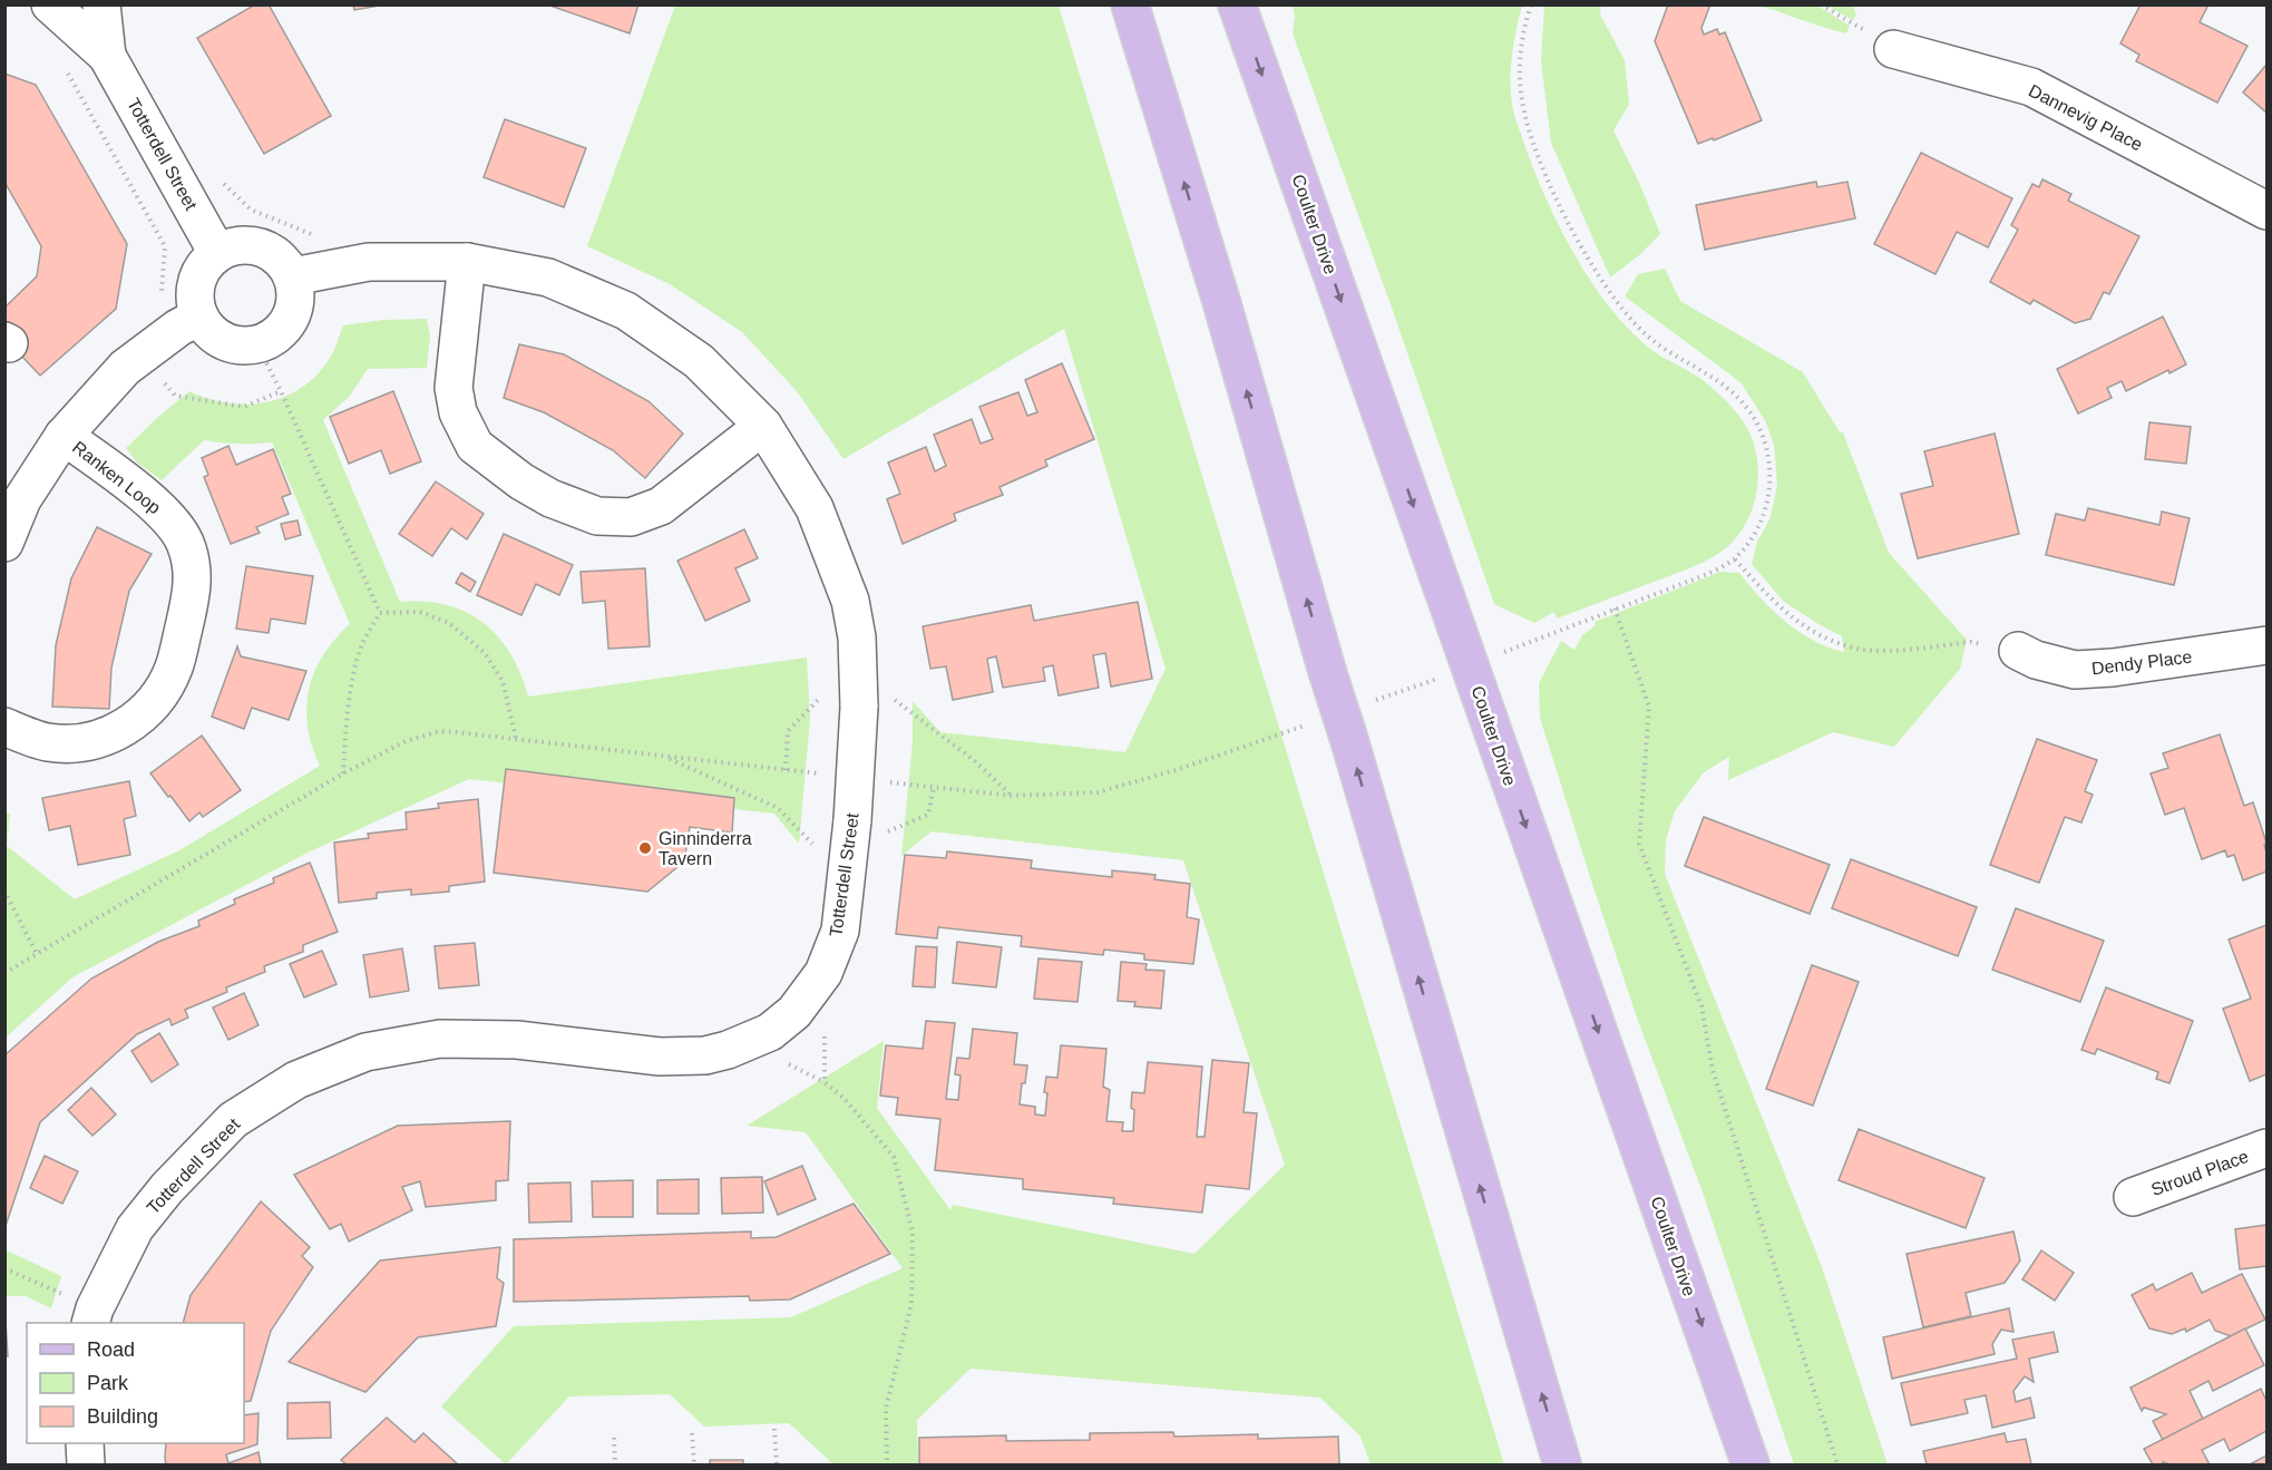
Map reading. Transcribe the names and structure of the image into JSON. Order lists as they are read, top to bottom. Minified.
{"streets":{"main road":["Coulter Drive"],"street":["Dannevig Place","Totterdell Street","Ranken Loop","Dendy Place","Stroud Place"]},"places":["Ginninderra Tavern"],"legend":["Road","Park","Building"]}
